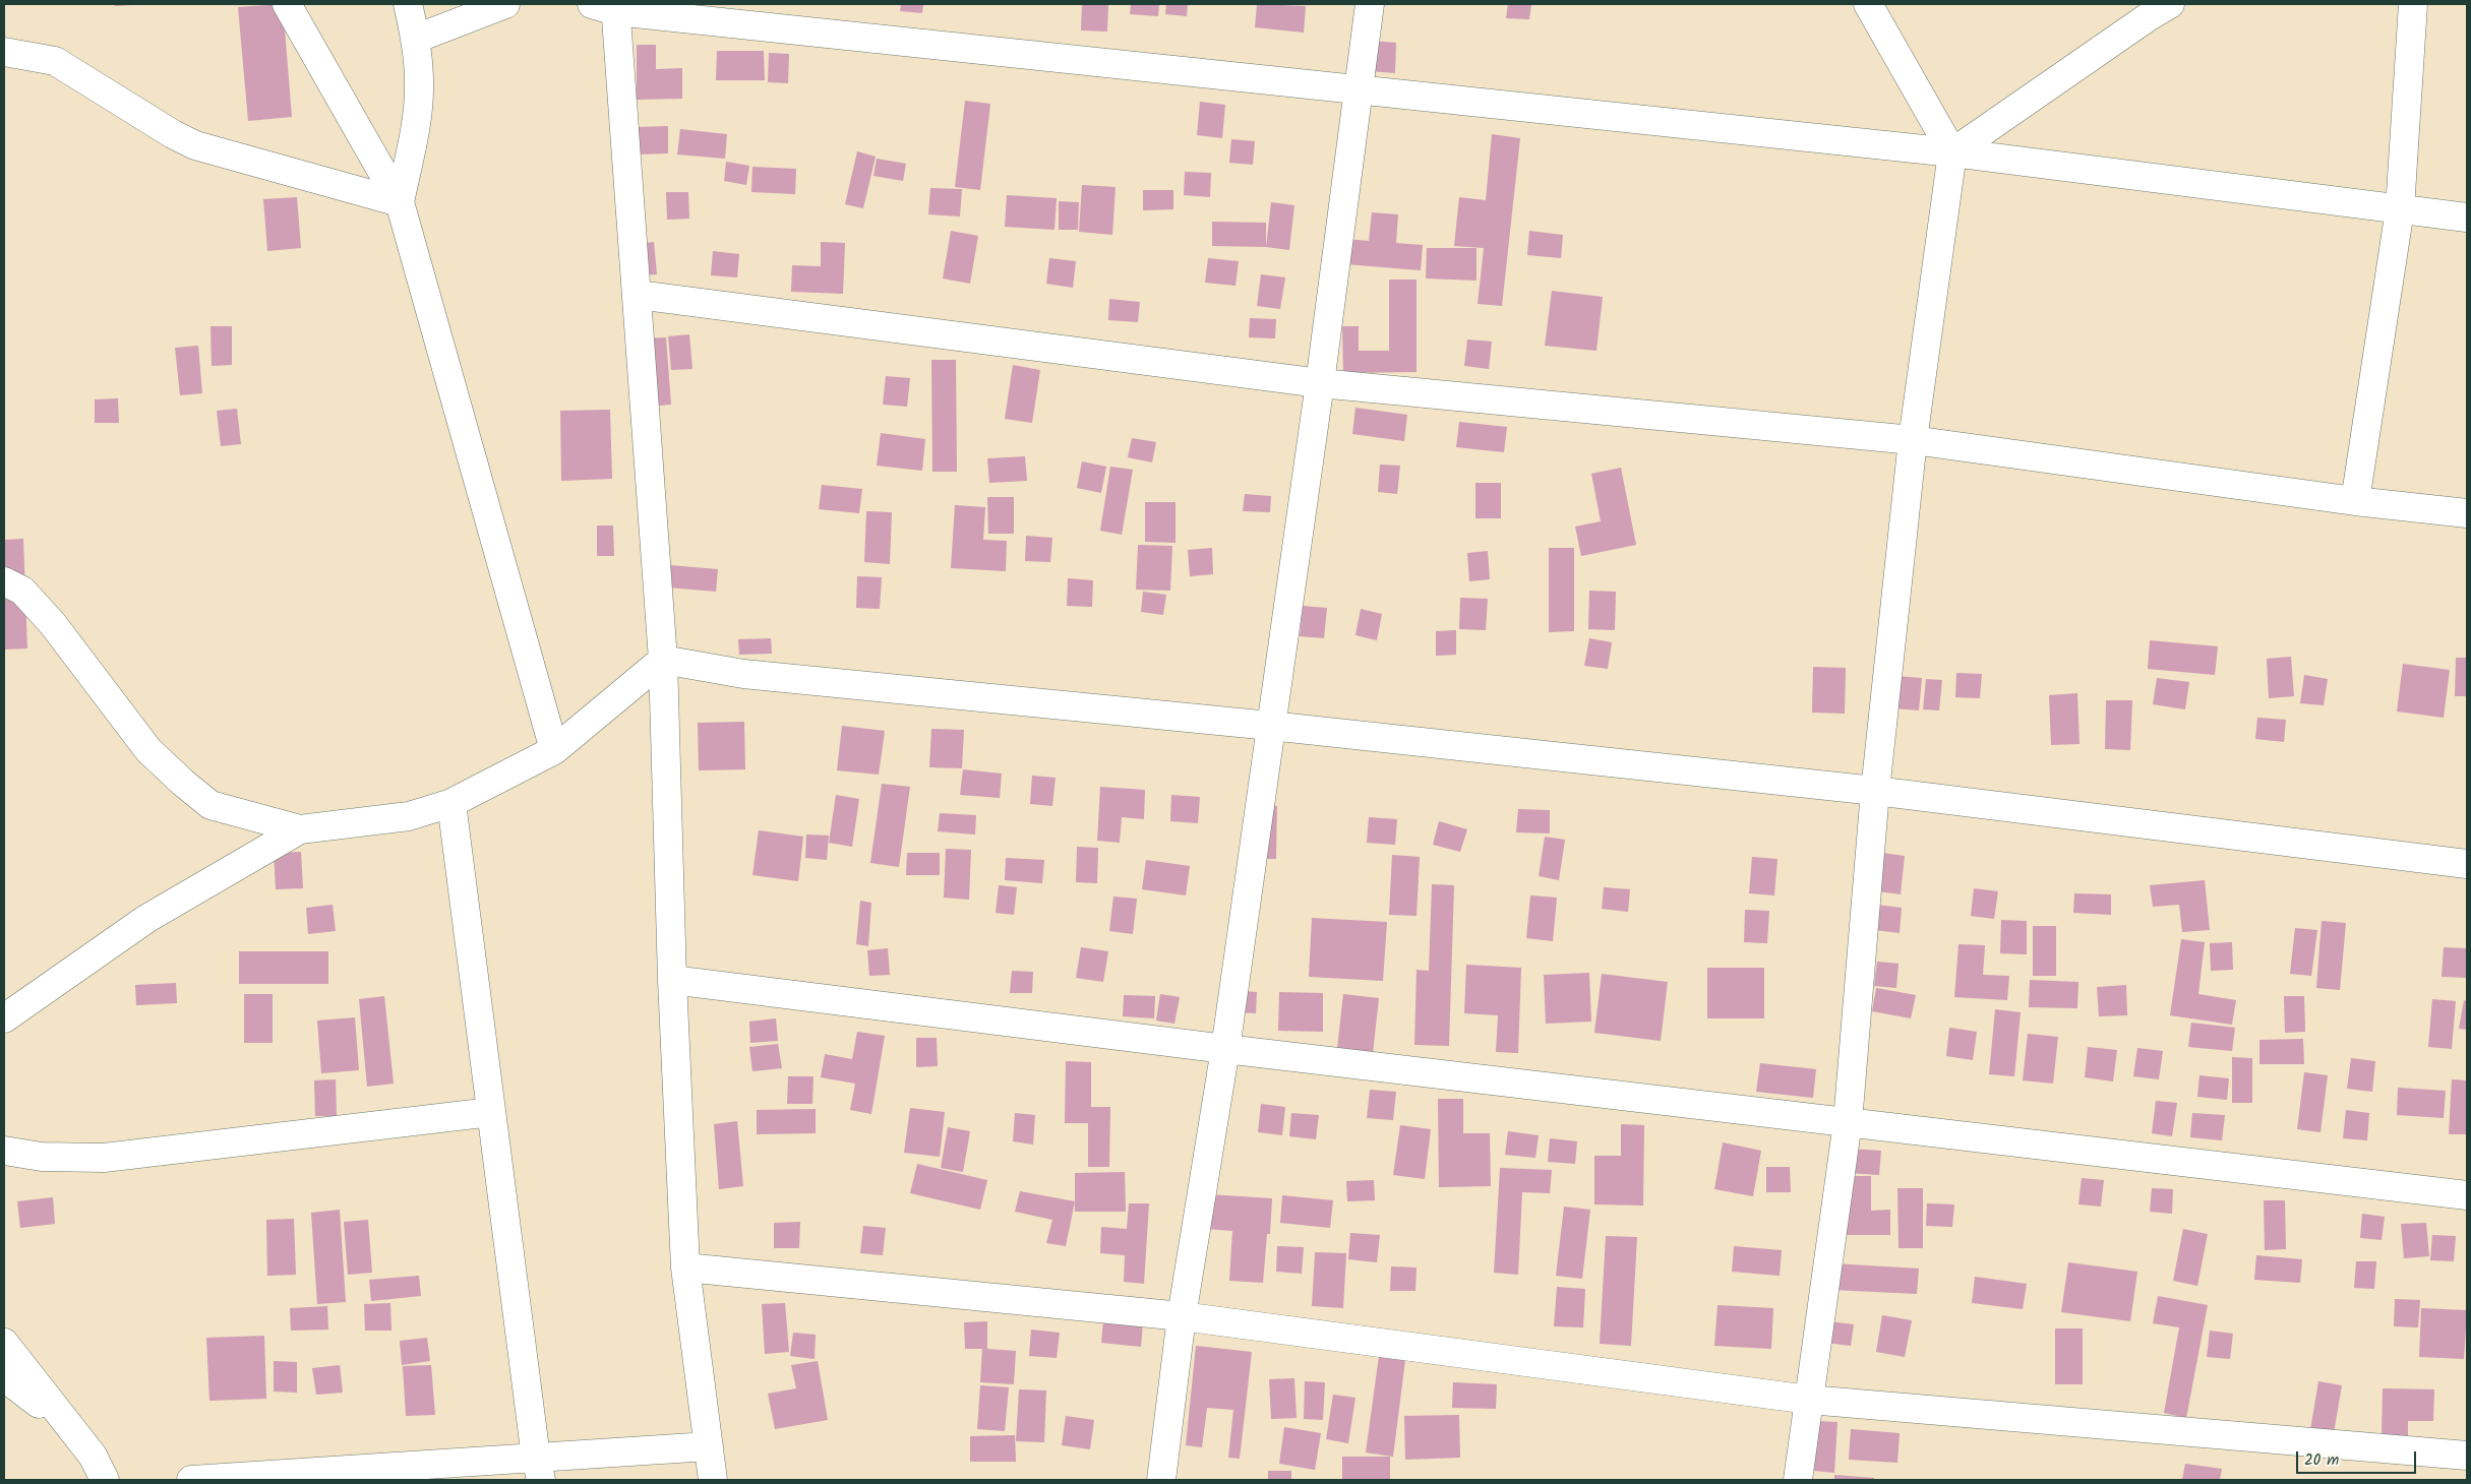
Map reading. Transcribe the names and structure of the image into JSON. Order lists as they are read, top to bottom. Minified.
{"scale_bar":"20 m"}
